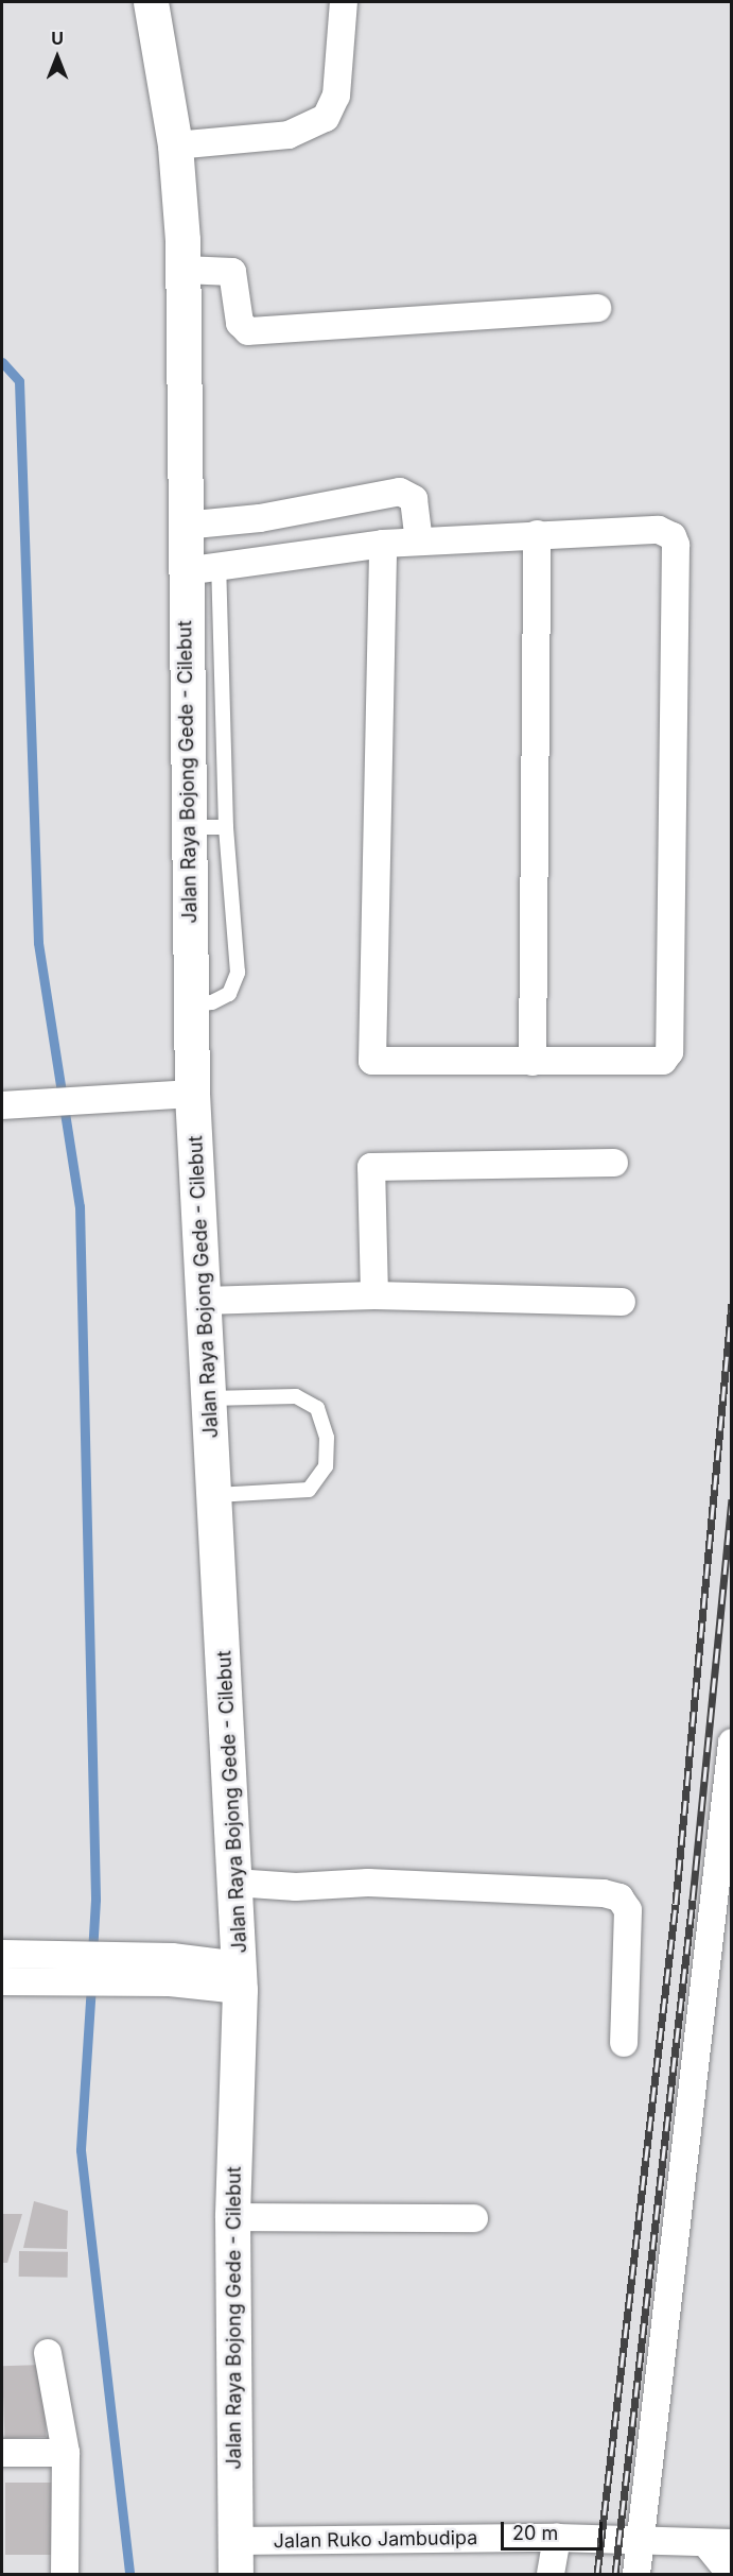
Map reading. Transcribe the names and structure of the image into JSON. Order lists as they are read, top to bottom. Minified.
{"streets":{"main road":["Jalan Raya Bojong Gede - Cilebut"],"street":["Jalan Ruko Jambudipa"]},"crossings":[["Jalan Raya Bojong Gede - Cilebut","Jalan Ruko Jambudipa"]],"scale_bar":"20 m","north":"top"}
